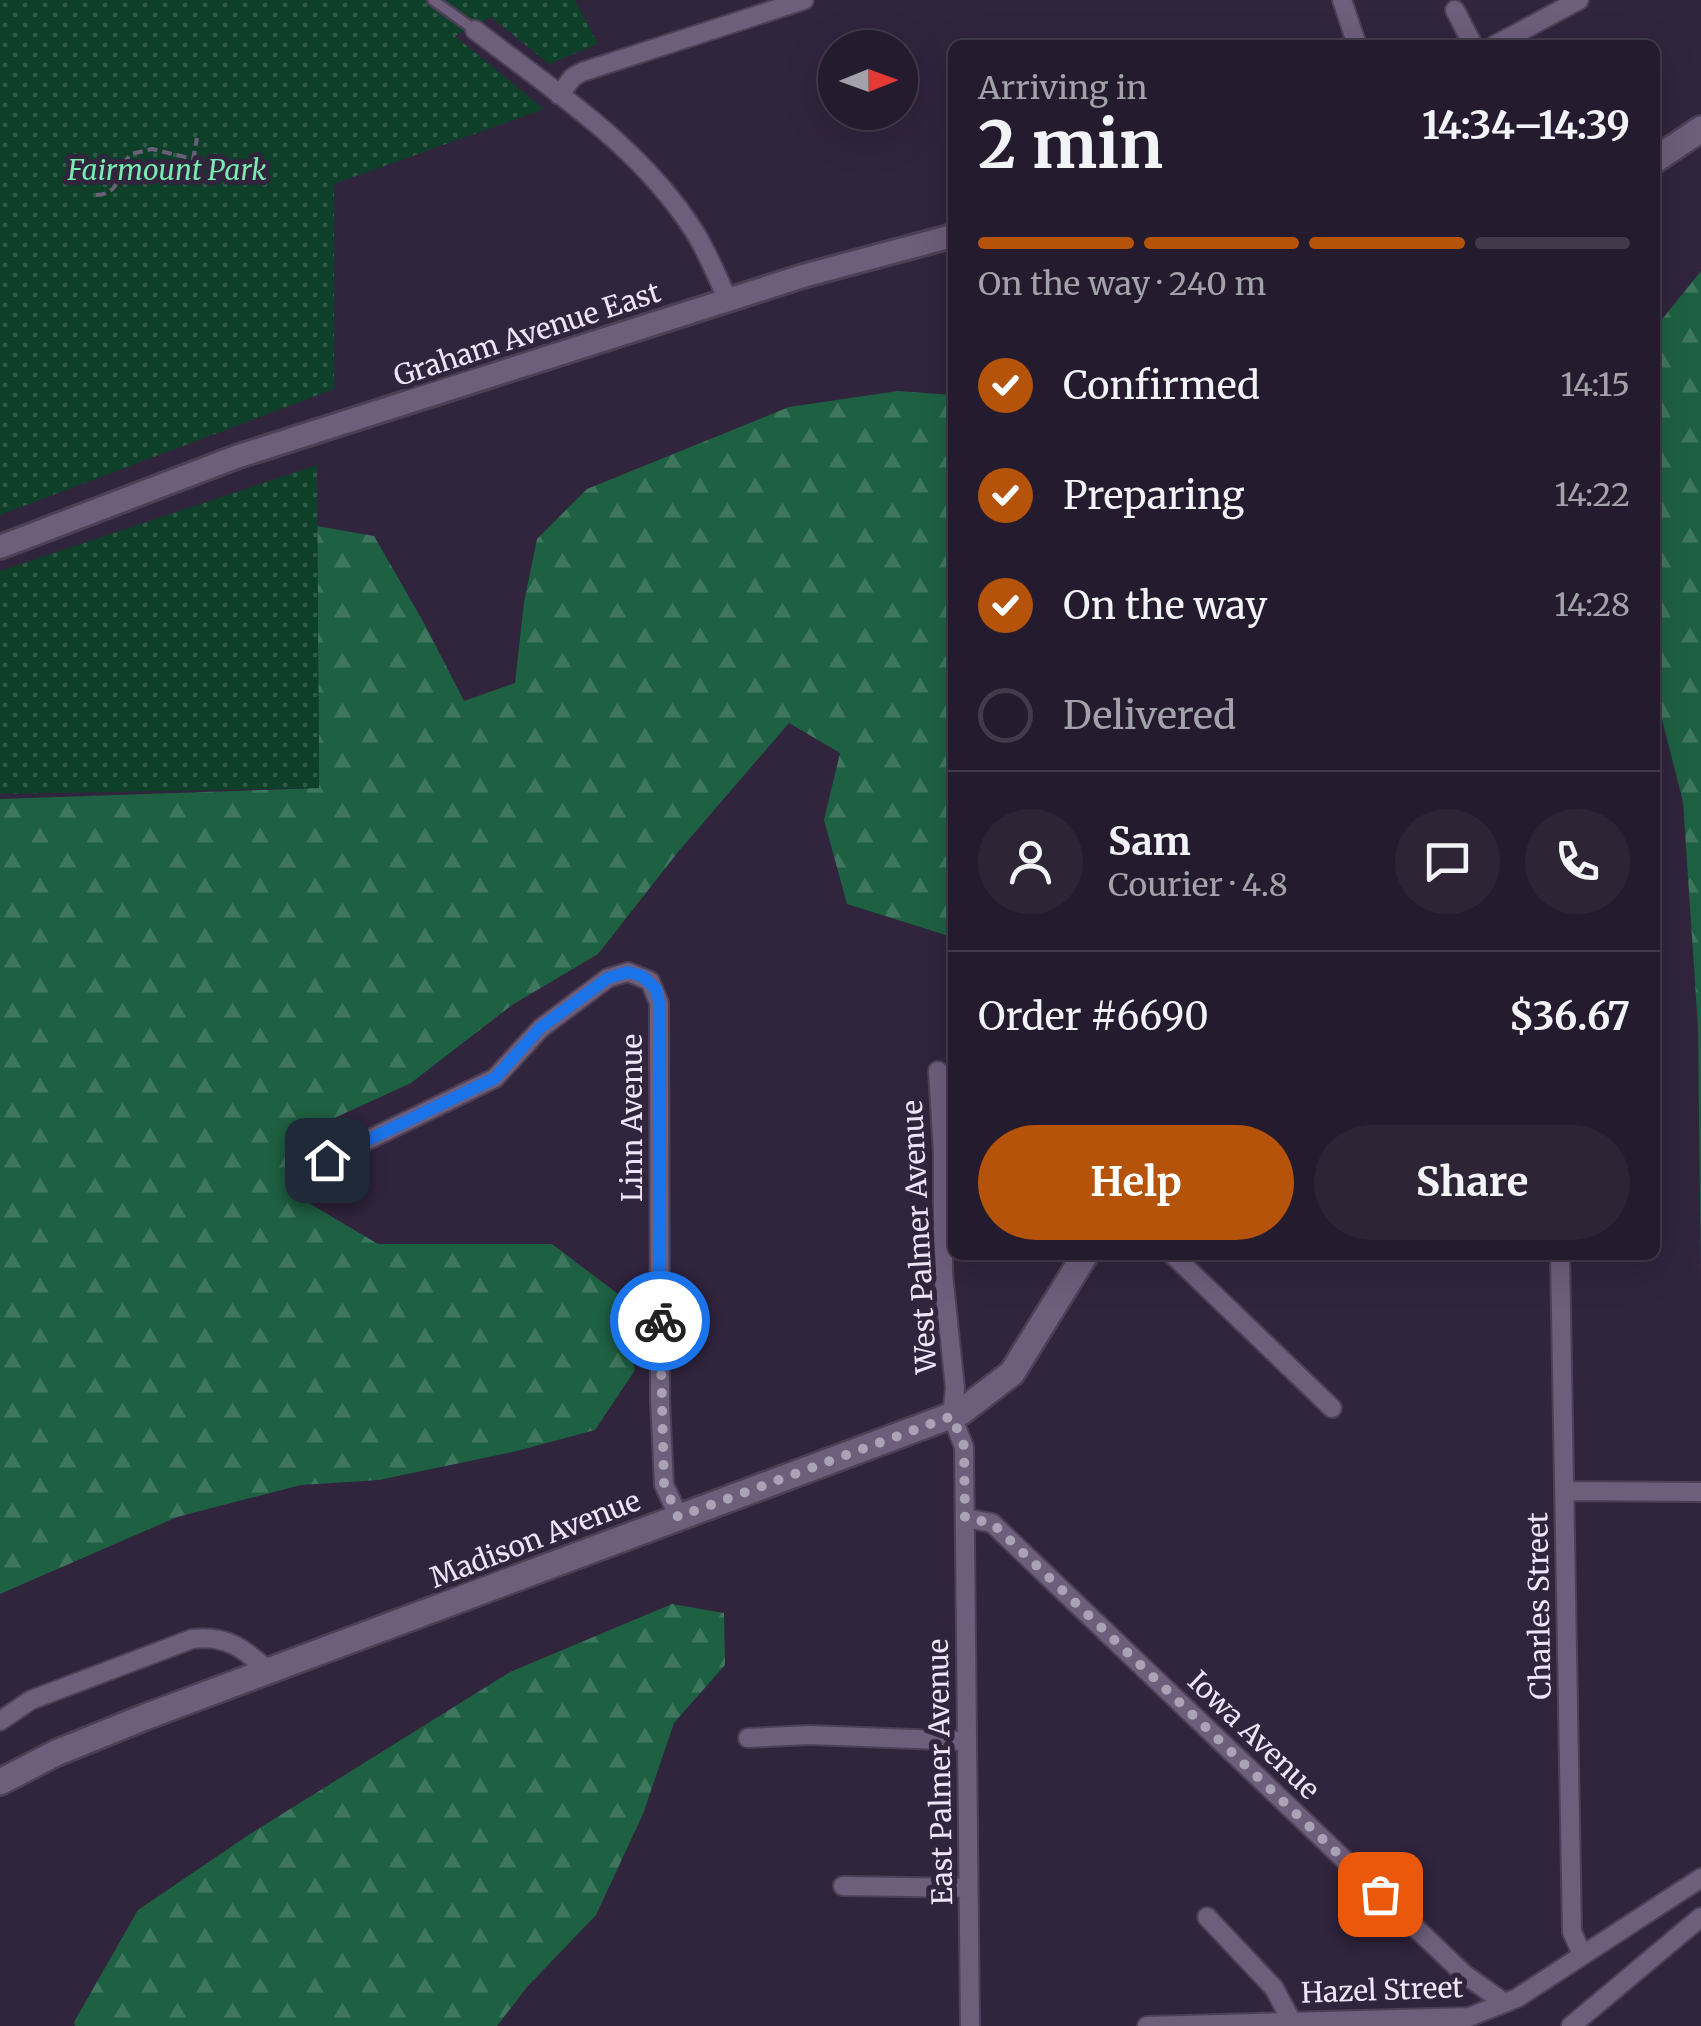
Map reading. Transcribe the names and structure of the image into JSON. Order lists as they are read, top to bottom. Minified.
{"streets":{"main road":["Madison Avenue"],"street":["Graham Avenue East","Linn Avenue","West Palmer Avenue","Charles Street","Iowa Avenue","East Palmer Avenue","Hazel Street"]},"crossings":[["Linn Avenue","Madison Avenue"],["West Palmer Avenue","Madison Avenue"],["West Palmer Avenue","Iowa Avenue"],["West Palmer Avenue","East Palmer Avenue"],["Charles Street","Hazel Street"],["Iowa Avenue","East Palmer Avenue"],["Iowa Avenue","Hazel Street"]],"parks":["Fairmount Park"],"north":"right","page":{"heading":["2 min","Arriving in","14:34–14:39"],"panel":["Sam","Courier · 4.8","Order #6690","$36.67"],"bar":"On the way · 240 m","list":[["Confirmed","14:15"],["Preparing","14:22"],["On the way","14:28"],"Delivered"],"buttons":["Help","Share"]}}
